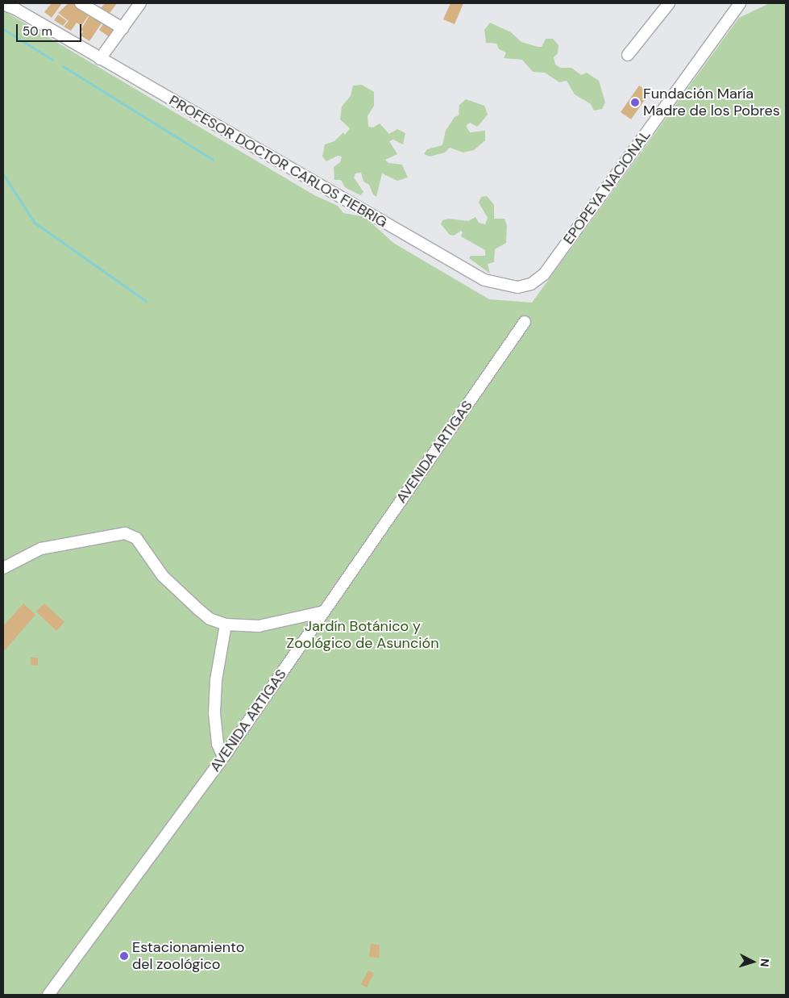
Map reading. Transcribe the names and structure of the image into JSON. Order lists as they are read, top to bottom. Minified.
{"streets":{"street":["PROFESOR DOCTOR CARLOS FIEBRIG","EPOPEYA NACIONAL","AVENIDA ARTIGAS"]},"crossings":[["PROFESOR DOCTOR CARLOS FIEBRIG","EPOPEYA NACIONAL"]],"parks":["Jardín Botánico y Zoológico de Asunción"],"places":["Fundación María Madre de los Pobres","Estacionamiento del zoológico"],"scale_bar":"50 m","north":"right"}
